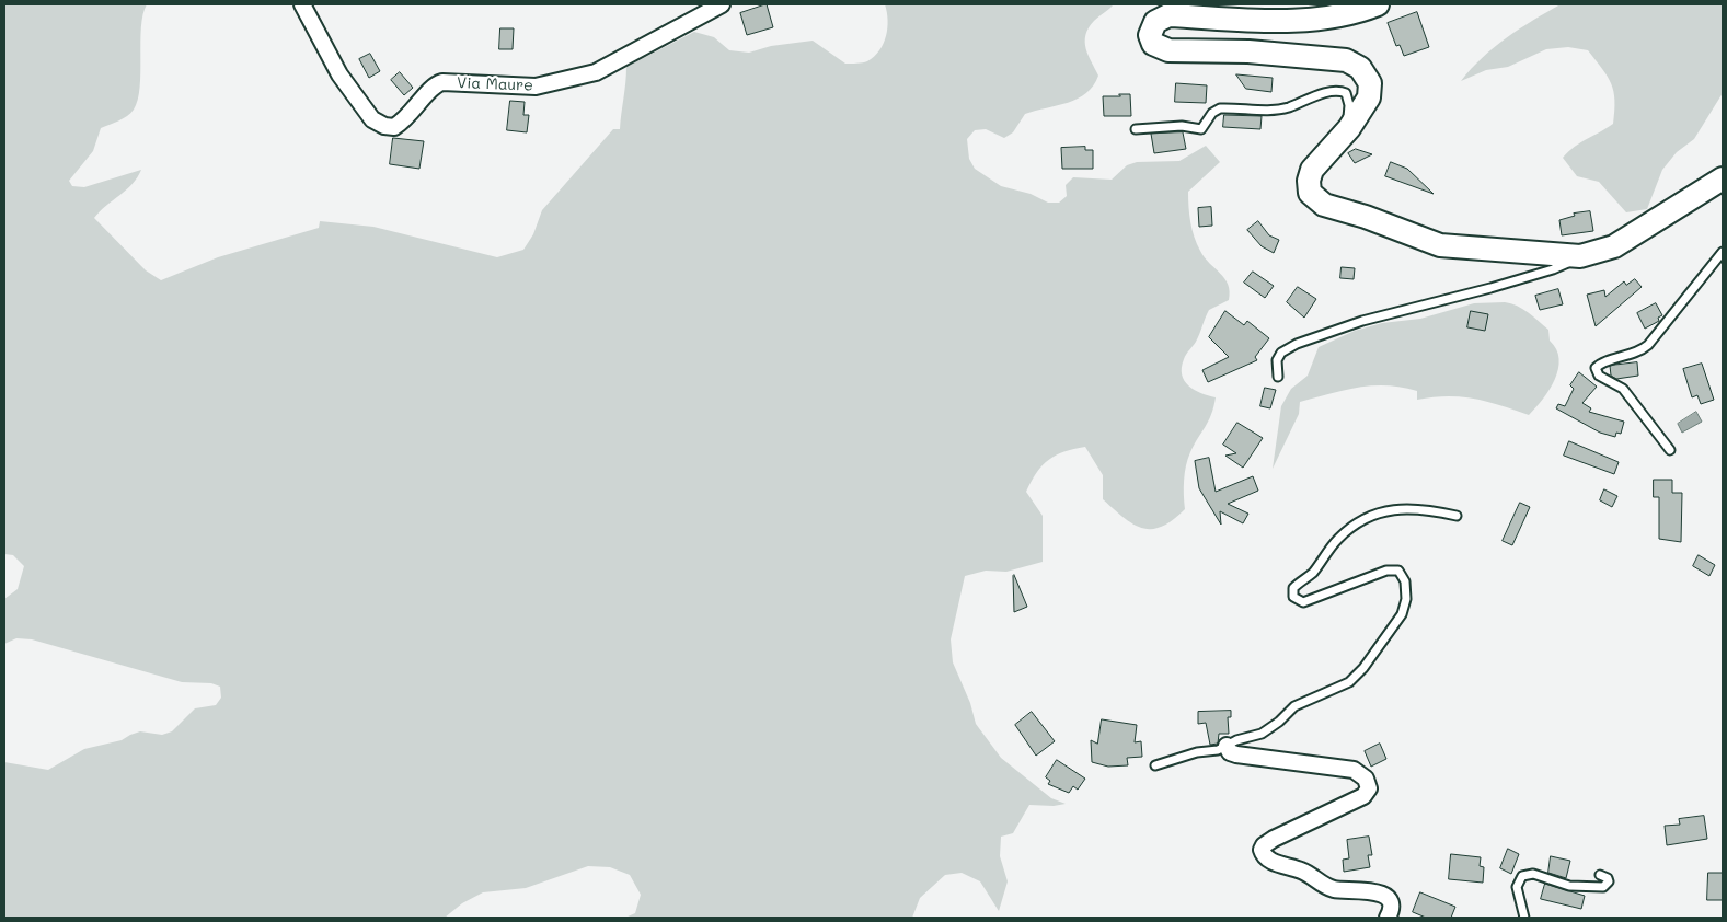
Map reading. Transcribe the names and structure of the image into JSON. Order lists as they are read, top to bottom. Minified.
{"streets":{"street":["Via Maure"]}}
